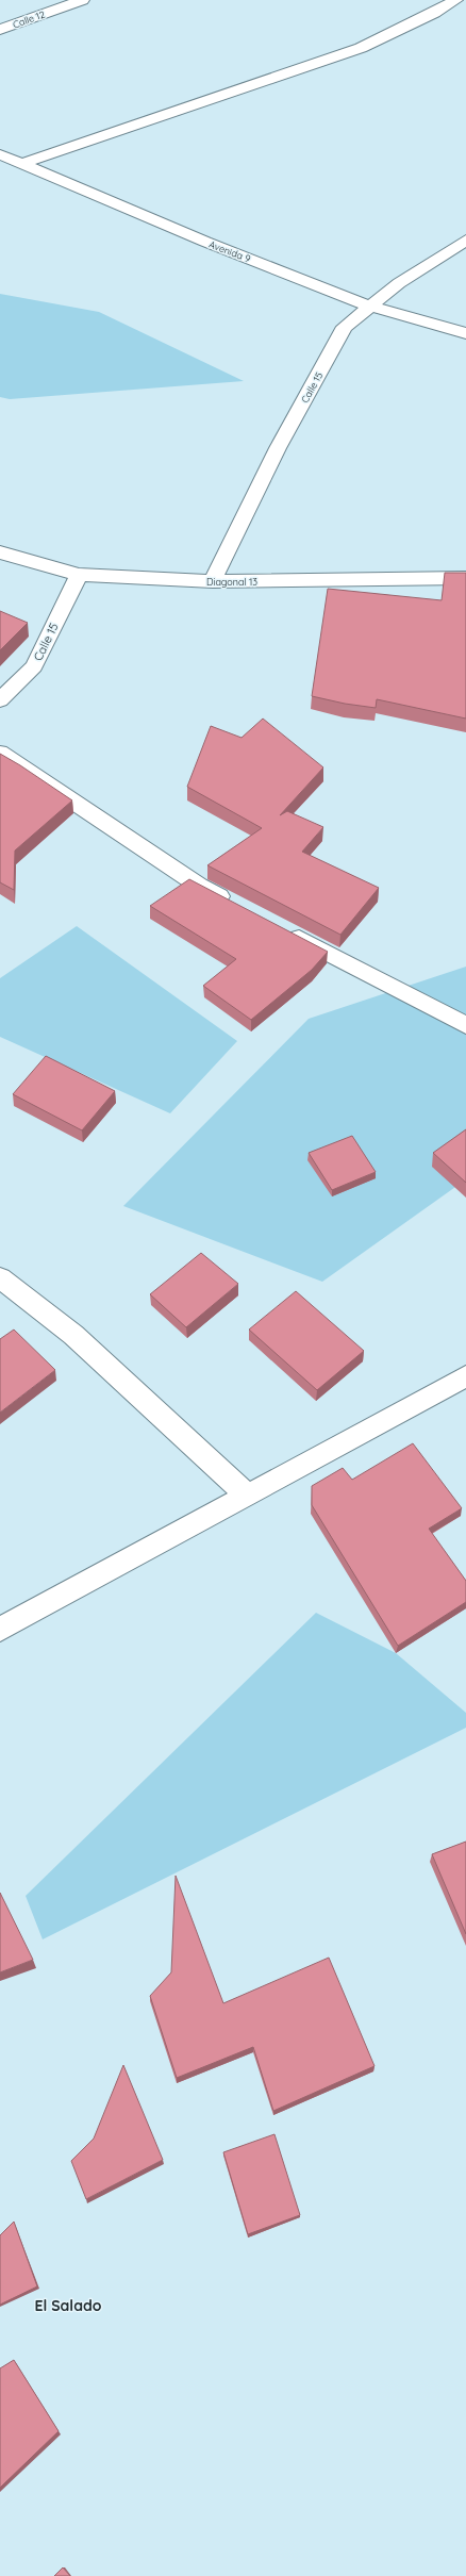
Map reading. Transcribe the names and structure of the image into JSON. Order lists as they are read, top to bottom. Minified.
{"streets":{"street":["Calle 12","Avenida 9","Calle 15","Diagonal 13"]},"crossings":[["Avenida 9","Calle 15"],["Calle 15","Diagonal 13"]],"districts":["El Salado"]}
